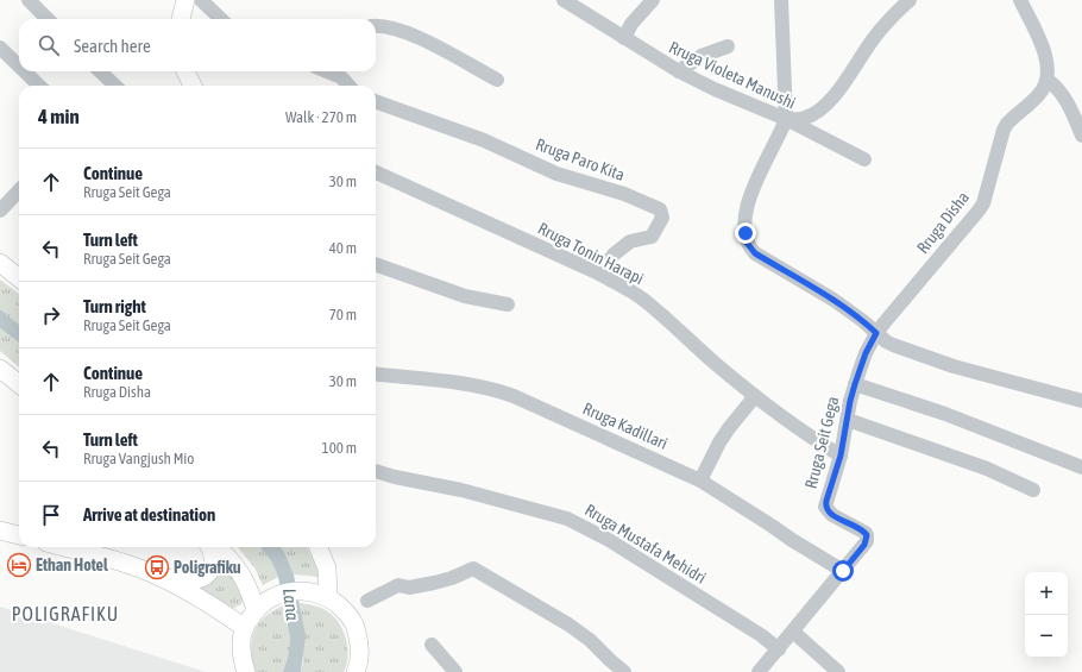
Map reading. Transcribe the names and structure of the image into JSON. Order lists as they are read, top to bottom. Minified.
{"streets":{"street":["Rruga Violeta Manushi","Rruga Paro Kita","Rruga Disha","Rruga Tonin Harapi","Rruga Kadillari","Rruga Seit Gega","Rruga Mustafa Mehidri"]},"crossings":[["Rruga Paro Kita","Rruga Tonin Harapi"],["Rruga Disha","Rruga Seit Gega"],["Rruga Tonin Harapi","Rruga Seit Gega"],["Rruga Kadillari","Rruga Seit Gega"],["Rruga Seit Gega","Rruga Mustafa Mehidri"]],"districts":["POLIGRAFIKU"],"water":["Lana"],"places":{"hotel":["Ethan Hotel"],"bus stop":["Poligrafiku"]},"page":{"search":"Search here","heading":["4 min","Walk · 270 m"],"list":[["Continue","Rruga Seit Gega","30 m"],["Turn left","Rruga Seit Gega","40 m"],["Turn right","Rruga Seit Gega","70 m"],["Continue","Rruga Disha","30 m"],["Turn left","Rruga Vangjush Mio","100 m"],"Arrive at destination"],"map_buttons":["+","−"]}}
